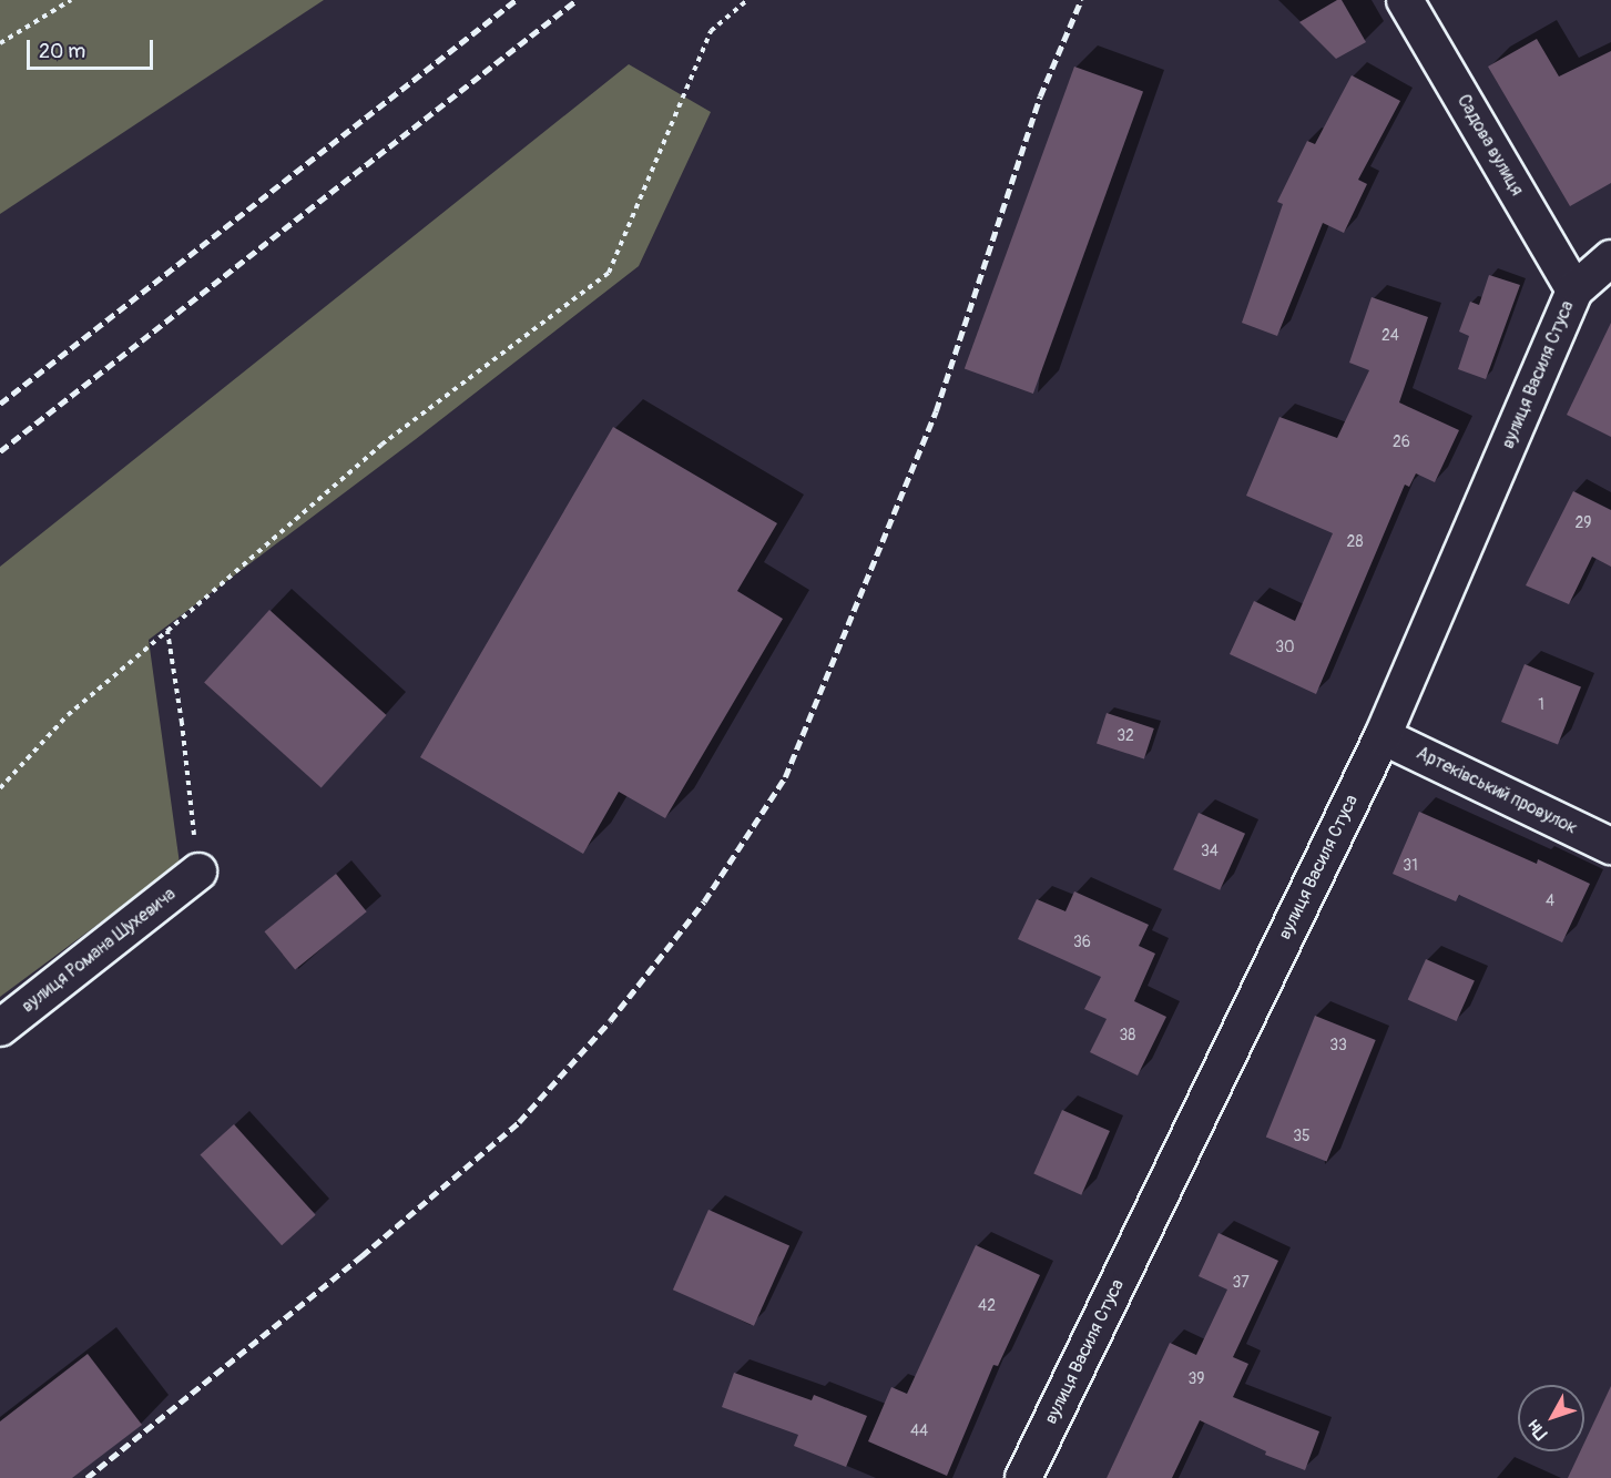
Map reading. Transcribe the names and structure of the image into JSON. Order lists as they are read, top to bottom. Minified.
{"streets":{"street":["Садова вулиця","вулиця Василя Стуса","Артеківський провулок","вулиця Романа Шухевича"]},"crossings":[["Садова вулиця","вулиця Василя Стуса"],["вулиця Василя Стуса","Артеківський провулок"]],"house_numbers":["24","26","29","28","30","1","32","34","31","4","36","38","33","35","37","42","39","44"],"scale_bar":"20 m","north":"bottom left"}
